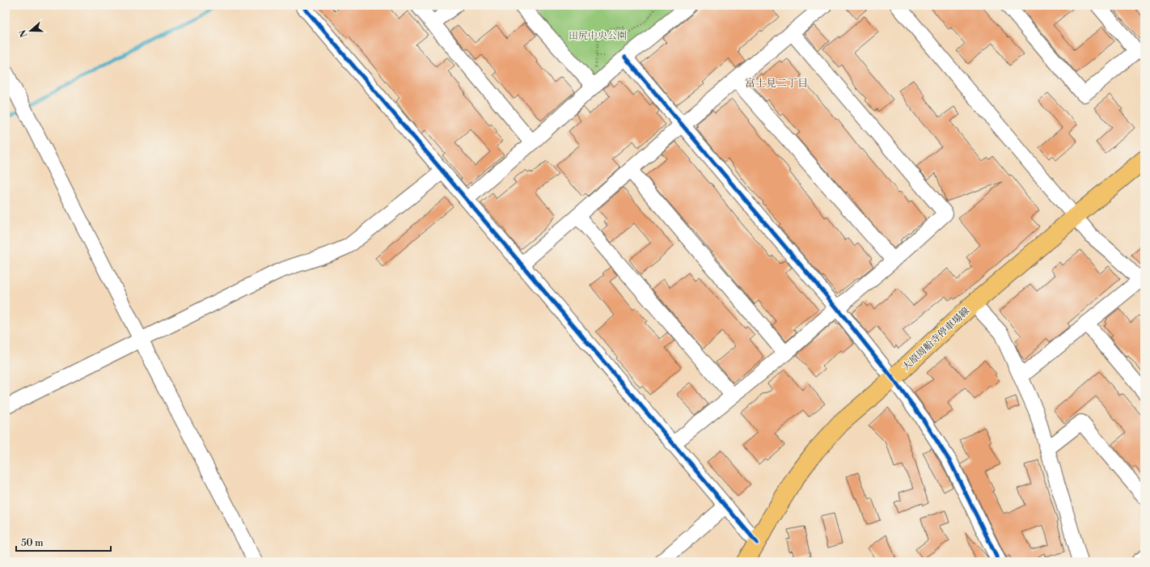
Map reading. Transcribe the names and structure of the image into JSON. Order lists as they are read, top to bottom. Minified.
{"streets":{"main road":["大原周船寺停車場線"]},"districts":["富士見二丁目"],"parks":["田尻中央公園"],"scale_bar":"50 m","north":"left"}
